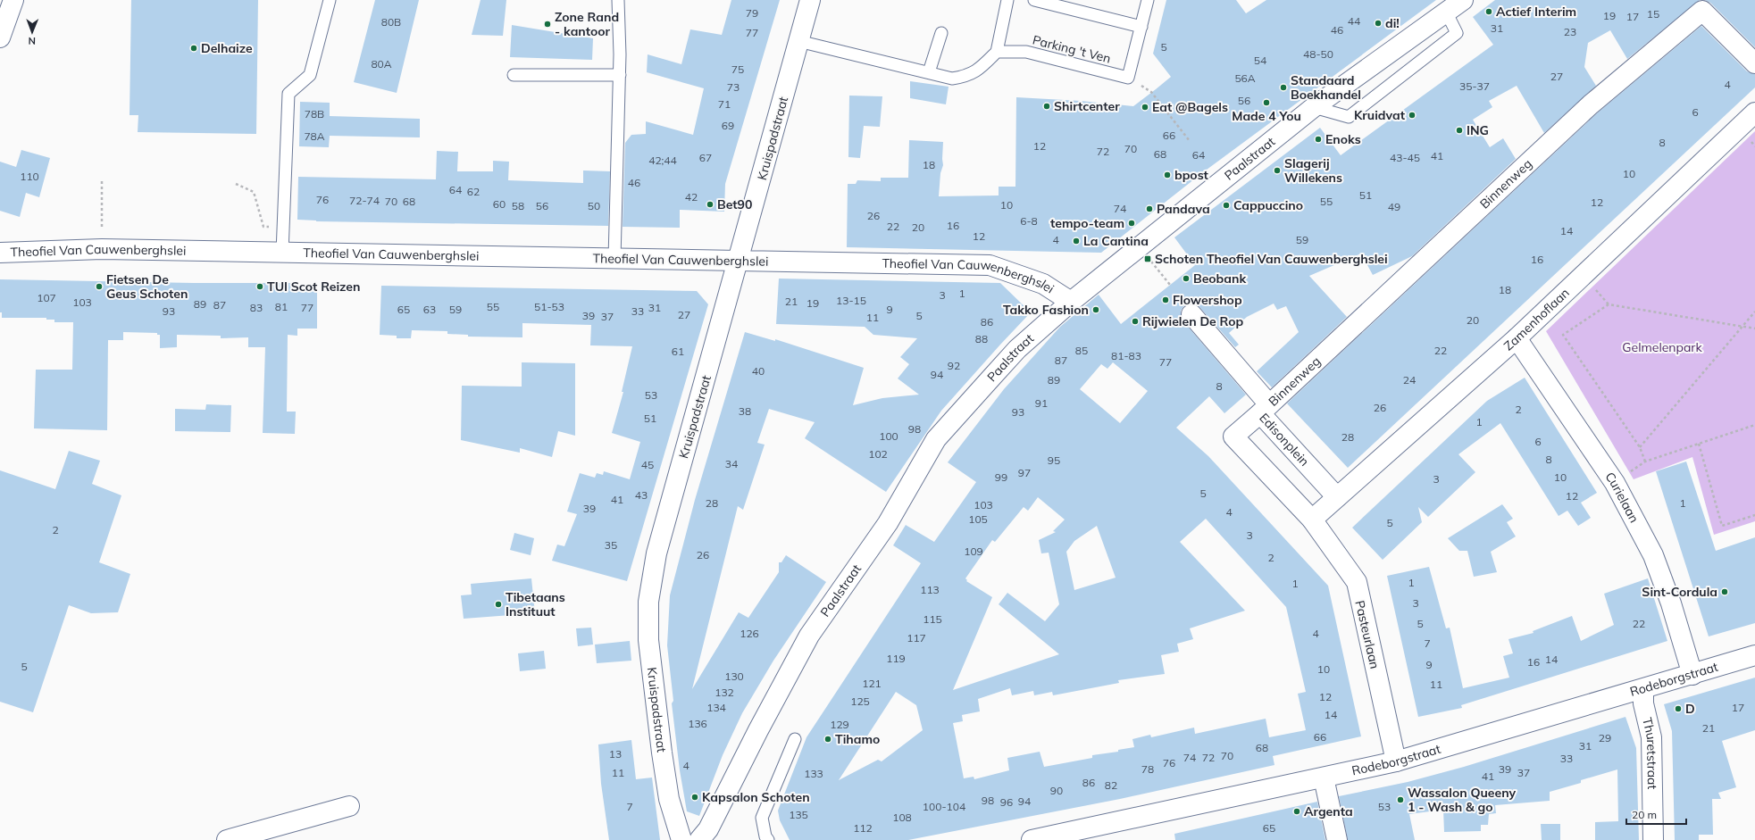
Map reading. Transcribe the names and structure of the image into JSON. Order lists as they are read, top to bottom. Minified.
{"streets":{"street":["Kruispadstraat","Paalstraat","Binnenweg","Theofiel Van Cauwenberghslei","Zamenhoflaan","Edisonplein","Curielaan","Pasteurlaan","Rodeborgstraat","Thuretstraat"],"lane":["Parking 't Ven"]},"crossings":[["Kruispadstraat","Theofiel Van Cauwenberghslei"],["Paalstraat","Theofiel Van Cauwenberghslei"],["Binnenweg","Edisonplein"],["Zamenhoflaan","Edisonplein"],["Zamenhoflaan","Curielaan"],["Zamenhoflaan","Pasteurlaan"],["Edisonplein","Pasteurlaan"],["Curielaan","Rodeborgstraat"],["Pasteurlaan","Rodeborgstraat"],["Rodeborgstraat","Thuretstraat"]],"parks":["Gelmelenpark"],"places":{"other":["Actief Interim","di!","Zone Rand - kantoor","Delhaize","Standaard Boekhandel","Made 4 You","Shirtcenter","Eat @Bagels","Kruidvat","ING","Enoks","Slagerij Willekens","bpost","Bet90","Cappuccino","Pandava","tempo-team","La Cantina","Beobank","Fietsen De Geus Schoten","TUI Scot Reizen","Flowershop","Takko Fashion","Rijwielen De Rop","Sint-Cordula","Tibetaans Instituut","D","Tihamo","Kapsalon Schoten","Wassalon Queeny 1 - Wash & go","Argenta"],"transit":["Schoten Theofiel Van Cauwenberghslei"]},"house_numbers":["79","15","19","17","44","80B","31","46","23","77","5","48-50","54","80A","75","27","56A","4","35-37","73","56","71","6","78B","69","66","78A","8","12","70","72","68","64","41","67","43-45","42;44","18","10","110","46","64","62","51","42","76","72-74","70","68","55","12","60","10","58","56","50","49","74","26","6-8","16","22","20","14","12","4","59","16","18","1","3","107","13-15","21","103","19","89","87","81","55","51-53","83","77","31","65","63","59","9","93","33","27","39","5","37","11","20","86","88","85","22","61","81-83","87","77","92","40","94","89","24","8","53","91","26","2","38","93","51","1","98","100","28","6","102","8","95","34","45","97","99","10","3","5","43","12","41","28","1","103","39","4","105","5","2","3","35","109","26","2","1","1","113","3","115","5","22","126","4","117","7","119","14","16","9","5","10","130","121","11","132","12","125","134","17","14","136","129","21","66","29","31","68","13","70","74","72","33","76","4","78","39","11","37","133","41","86","82","90","98","94","96","7","100-104","53","135","108","112","65"],"scale_bar":"20 m","north":"bottom"}
